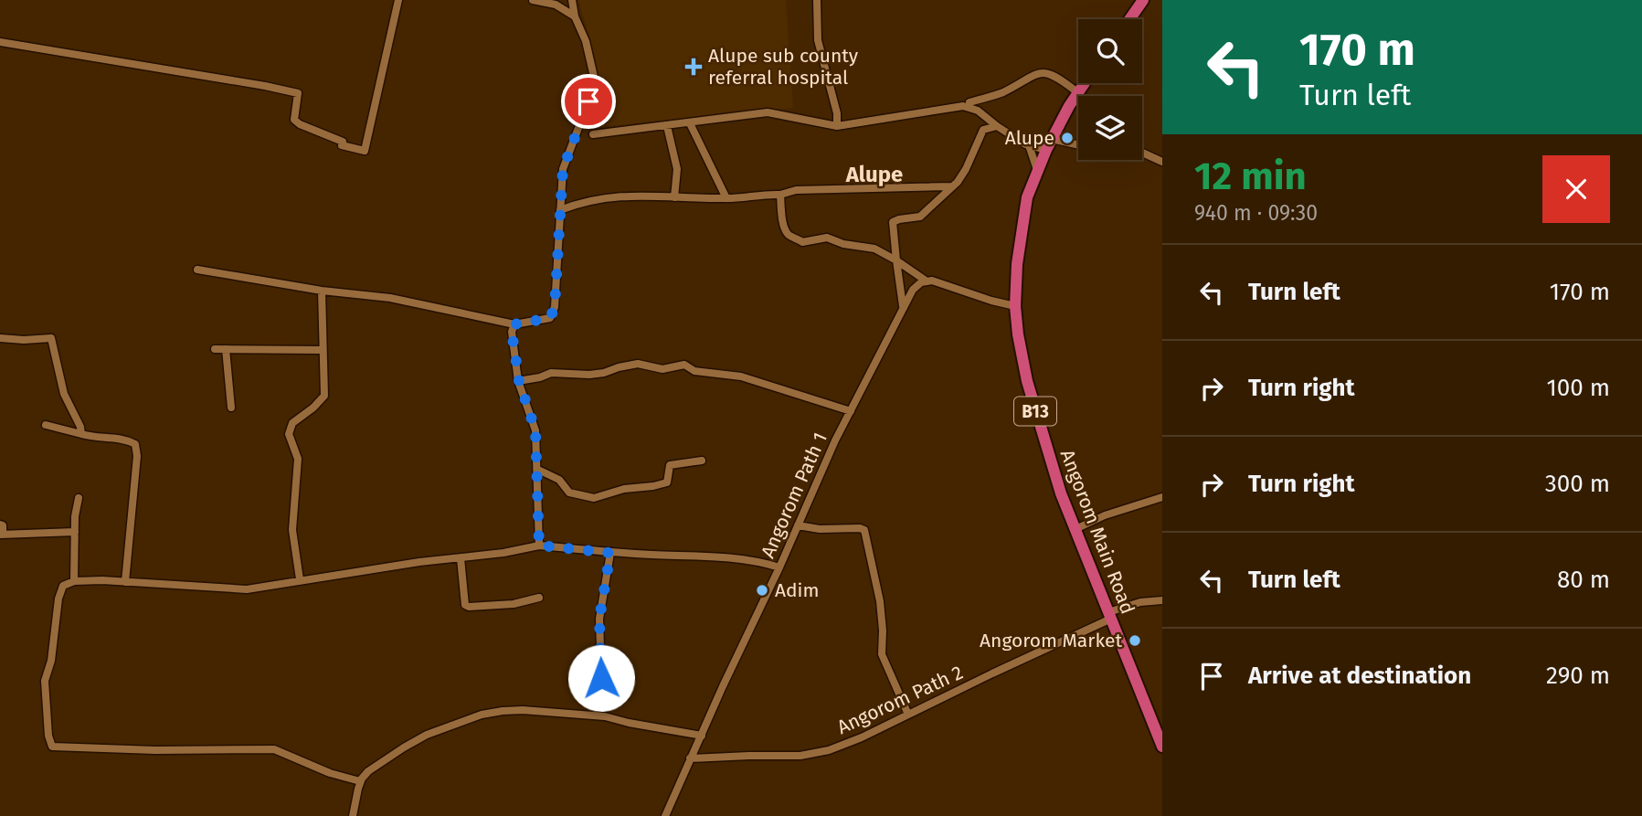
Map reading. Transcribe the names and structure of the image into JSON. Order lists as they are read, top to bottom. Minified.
{"streets":{"highway":["B13","Angorom Main Road"],"street":["Angorom Path 1","Angorom Path 2"]},"crossings":[["Angorom Path 1","Angorom Path 2"],["Angorom Main Road","Angorom Path 2"]],"districts":["Alupe"],"places":{"health":["Alupe sub county referral hospital"],"other":["Alupe","Adim","Angorom Market"]},"page":{"turn":["170 m","Turn left"],"heading":["12 min","940 m · 09:30"],"list":[{"name":"Turn left","value":"170 m"},{"name":"Turn right","value":"100 m"},{"name":"Turn right","value":"300 m"},{"name":"Turn left","value":"80 m"},{"name":"Arrive at destination","value":"290 m"}]}}
